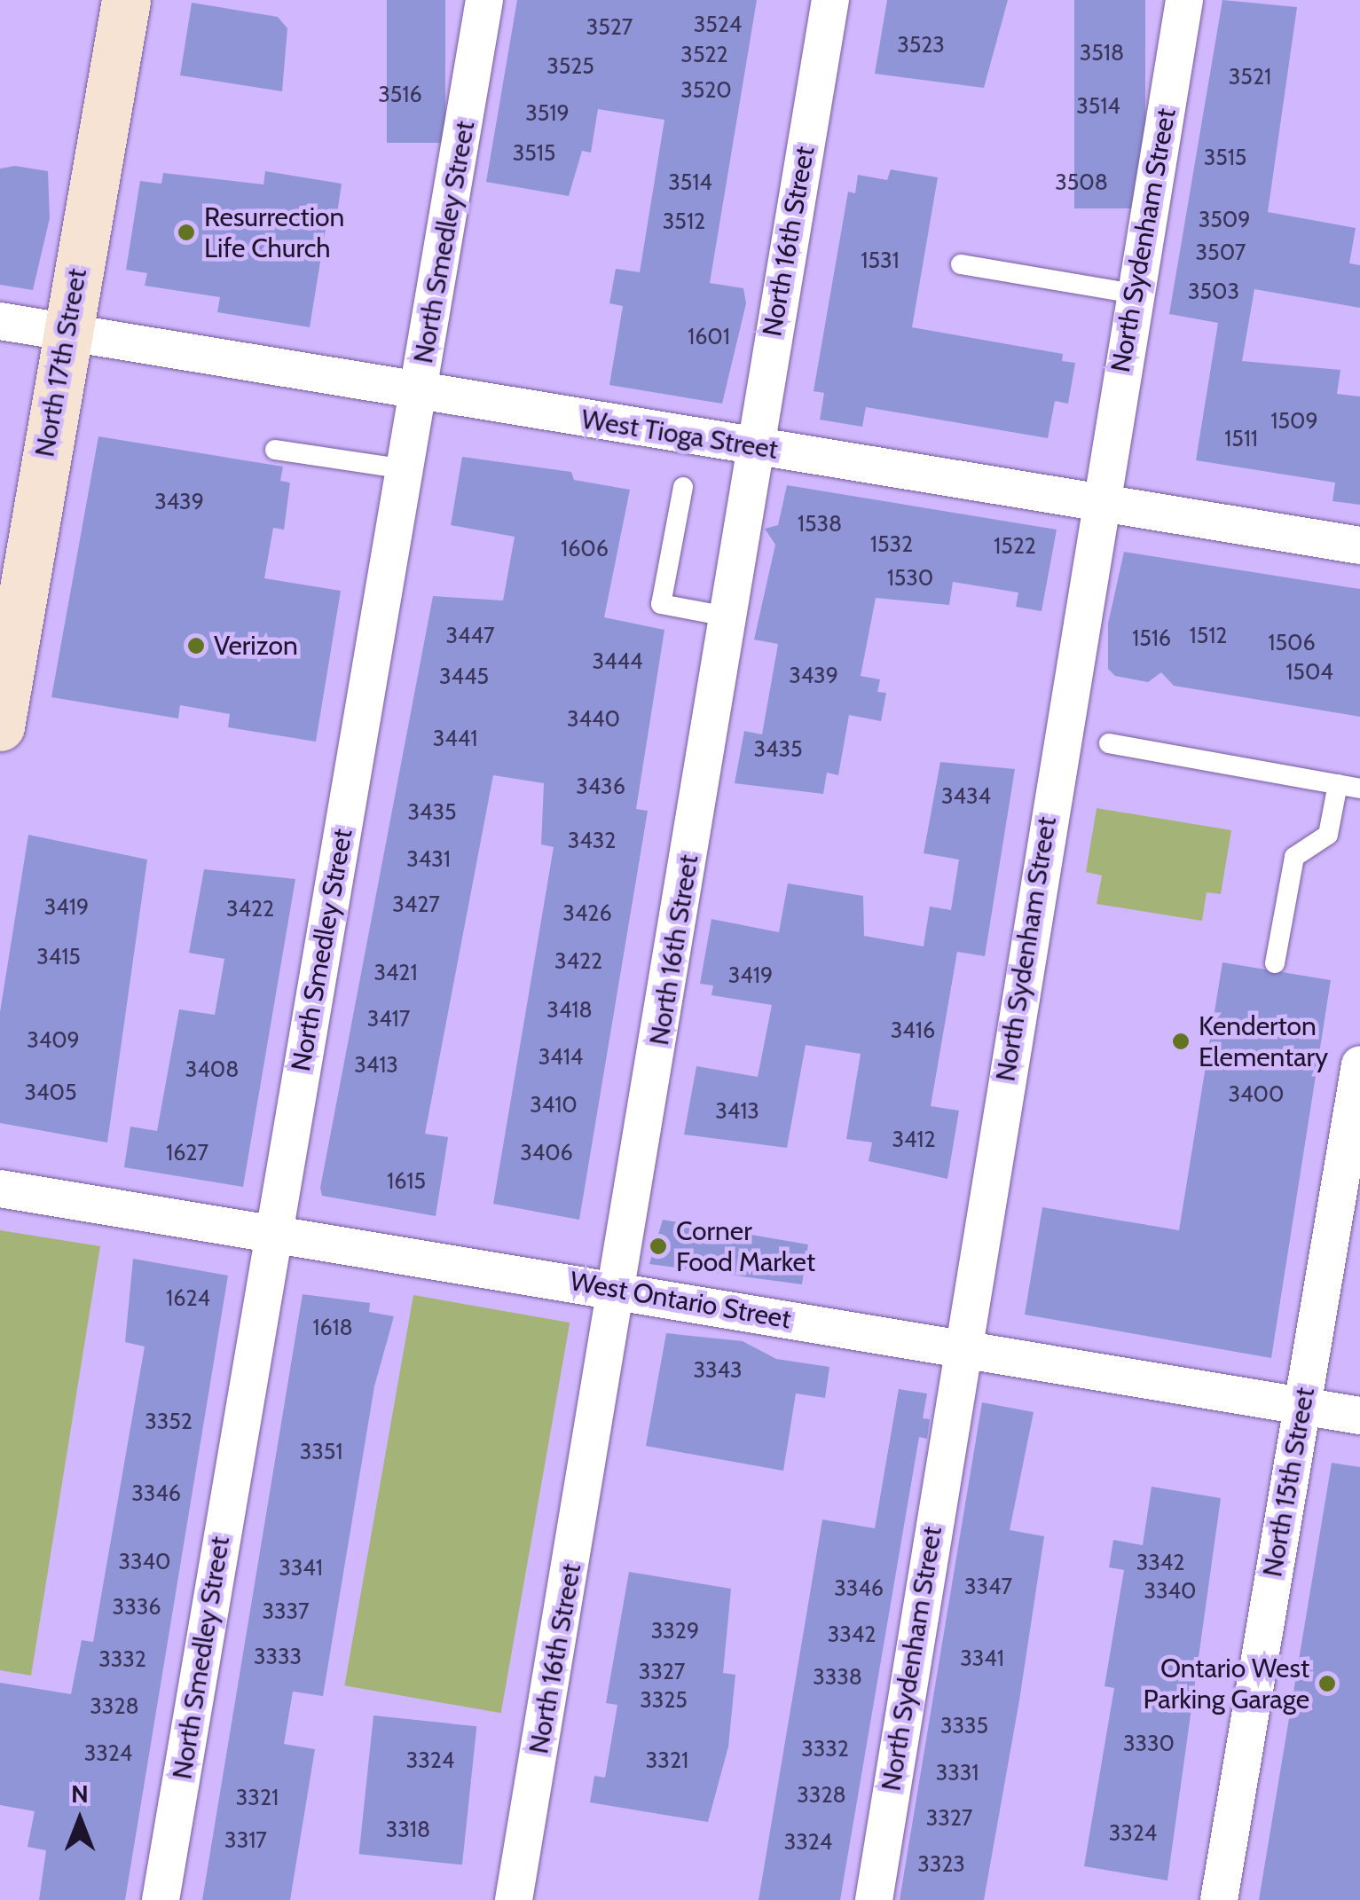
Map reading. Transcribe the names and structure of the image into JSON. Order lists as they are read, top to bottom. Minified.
{"streets":{"street":["North Sydenham Street","North 16th Street","North Smedley Street","North 17th Street","West Tioga Street","West Ontario Street","North 15th Street"]},"crossings":[["North Sydenham Street","West Tioga Street"],["North Sydenham Street","West Ontario Street"],["North 16th Street","West Tioga Street"],["North 16th Street","West Ontario Street"],["North Smedley Street","West Tioga Street"],["North Smedley Street","West Ontario Street"],["North 17th Street","West Tioga Street"],["West Ontario Street","North 15th Street"]],"places":["Resurrection Life Church","Verizon","Kenderton Elementary","Corner Food Market","Ontario West Parking Garage"],"house_numbers":["3524","3527","3523","3518","3522","3525","3521","3520","3516","3514","3519","3515","3515","3514","3508","3509","3512","3507","1531","3503","1601","1509","1511","3439","1538","1532","1522","1606","1530","3447","1512","1516","1506","3444","1504","3439","3445","3440","3441","3435","3436","3434","3435","3432","3431","3427","3419","3422","3426","3415","3422","3421","3419","3418","3417","3416","3409","3414","3413","3408","3405","3400","3410","3413","3412","1627","3406","1615","1624","1618","3343","3352","3351","3346","3340","3342","3341","3347","3346","3340","3336","3337","3329","3342","3333","3341","3332","3327","3338","3325","3328","3335","3330","3332","3324","3324","3321","3331","3328","3321","3327","3318","3324","3317","3324","3323"],"north":"top"}
